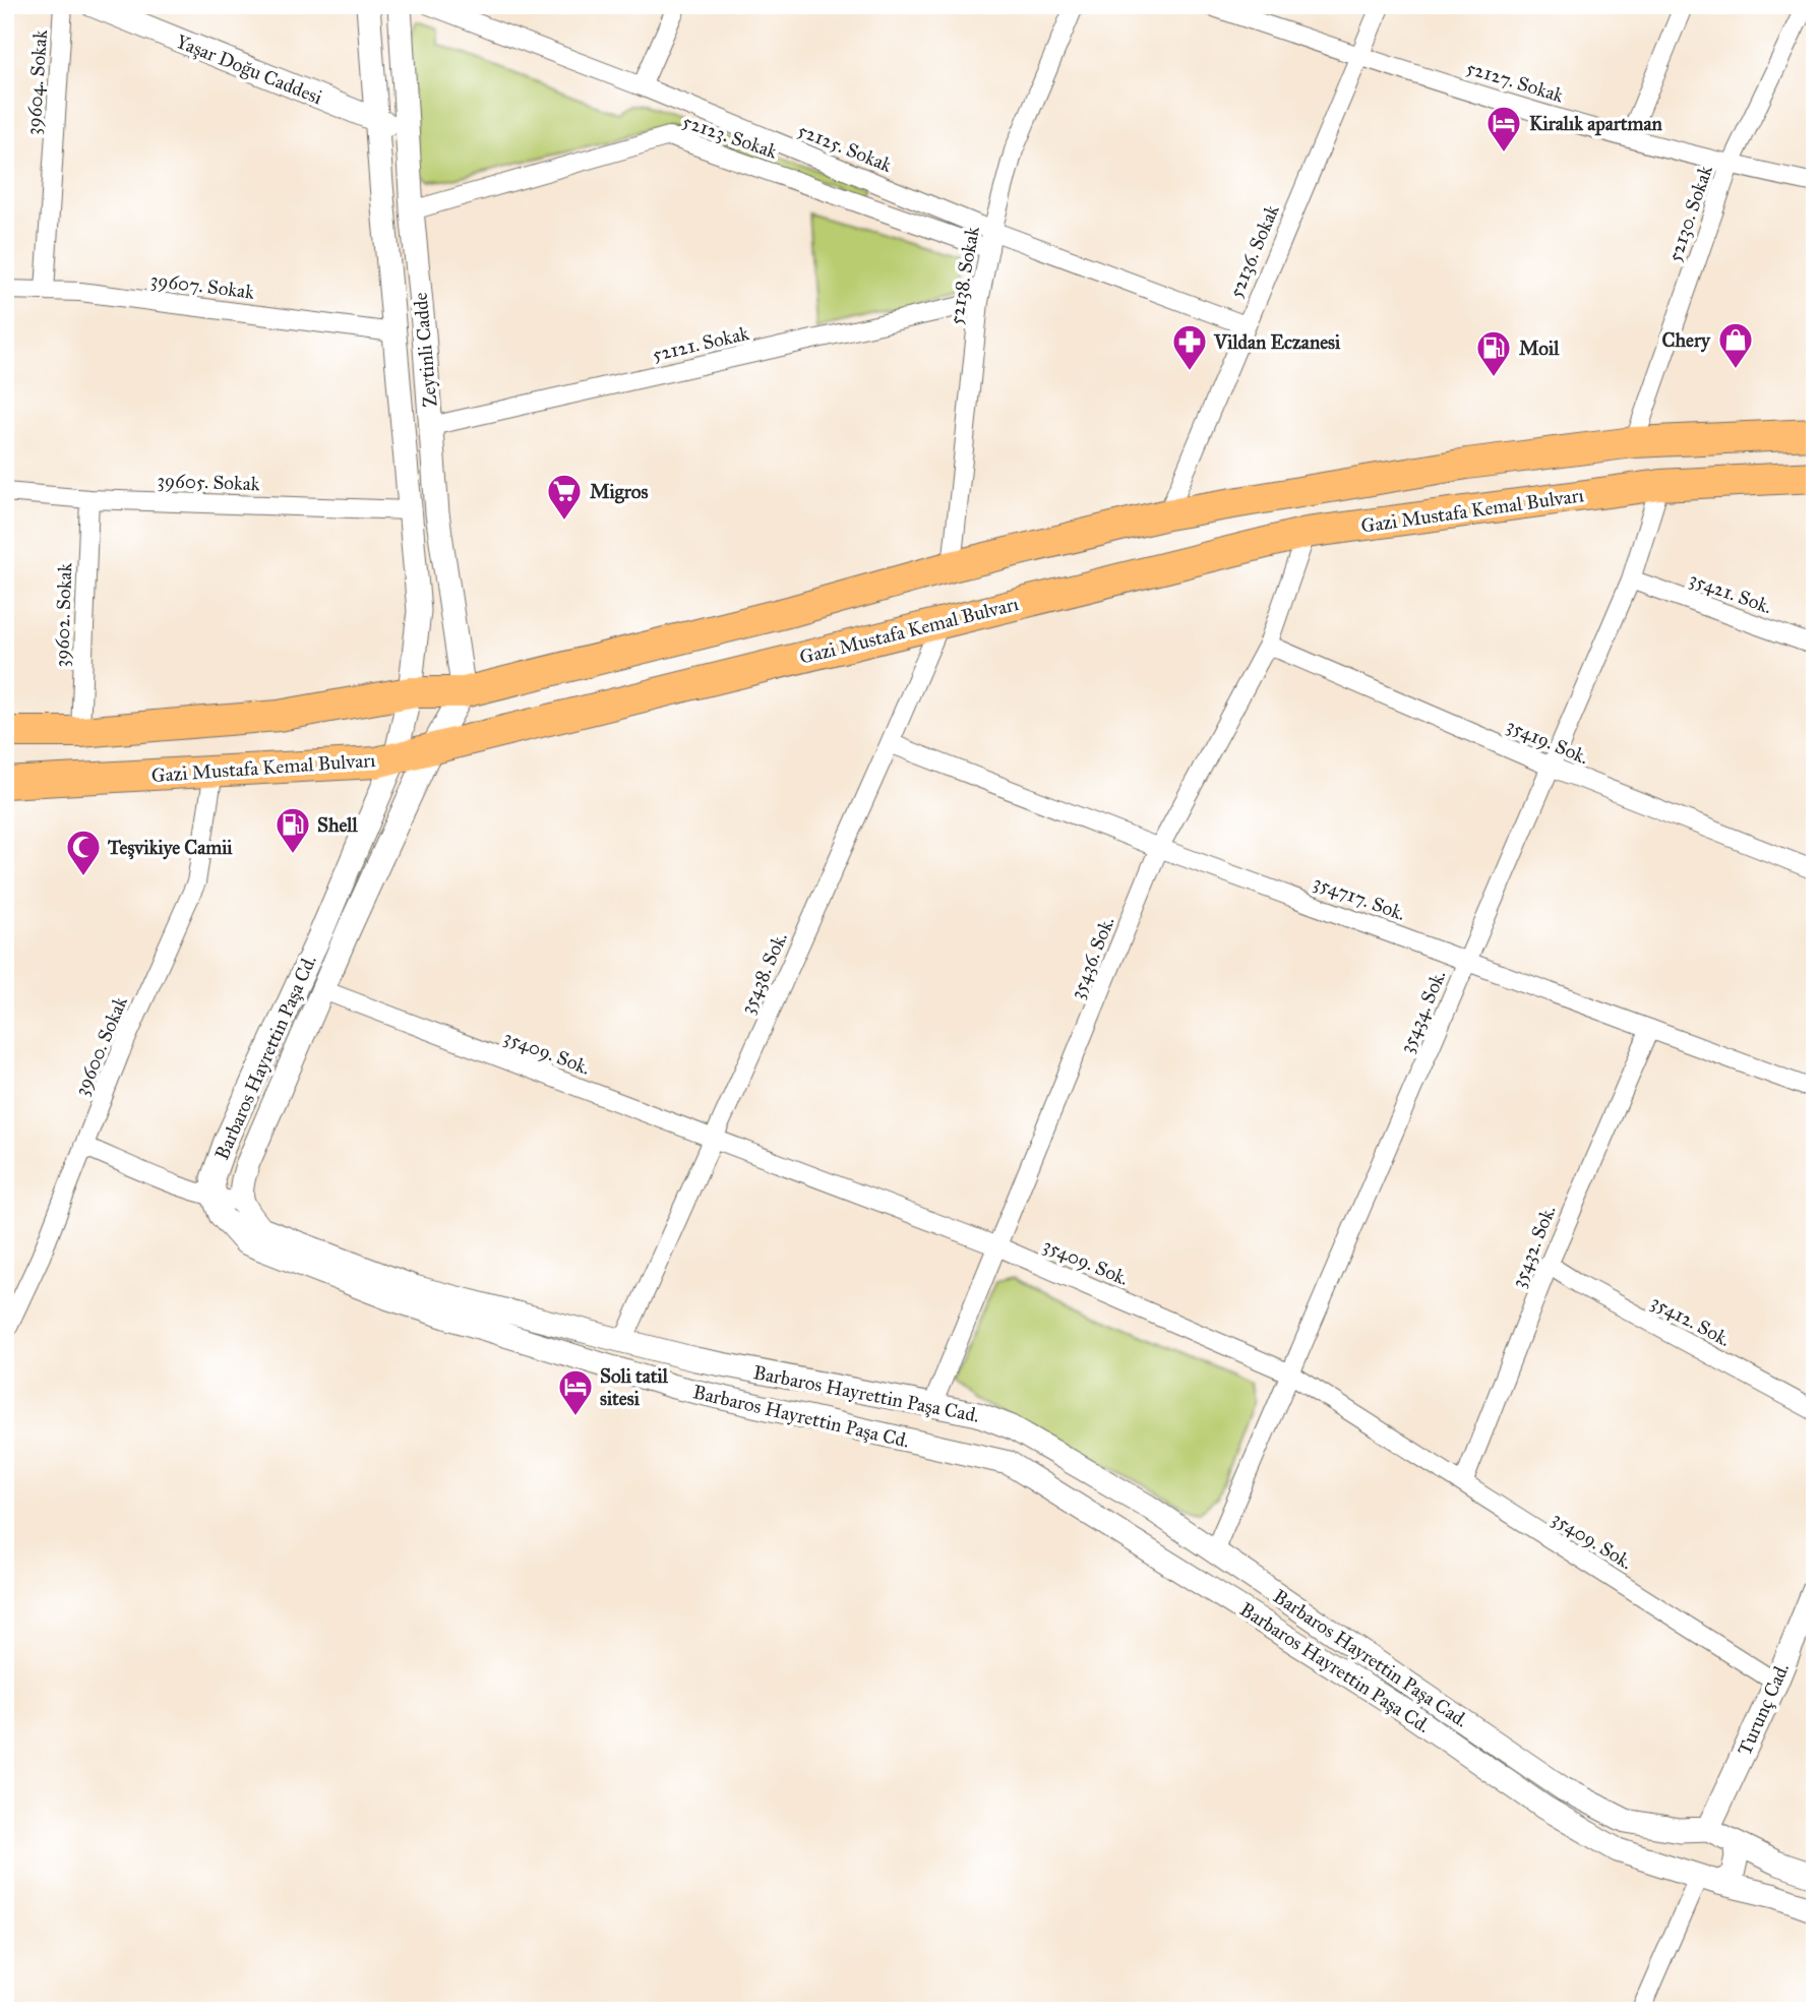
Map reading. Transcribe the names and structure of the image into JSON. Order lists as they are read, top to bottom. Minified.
{"streets":{"highway":["Gazi Mustafa Kemal Bulvarı"],"street":["Yaşar Doğu Caddesi","52127. Sokak","39604. Sokak","52123. Sokak","52125. Sokak","52130. Sokak","52136. Sokak","52138. Sokak","39607. Sokak","52121. Sokak","Zeytinli Cadde","39605. Sokak","35421. Sok.","39602. Sokak","35419. Sok.","354717. Sok.","35436. Sok.","35438. Sok.","35434. Sok.","39600. Sokak","35409. Sok.","Barbaros Hayrettin Paşa Cd.","35432. Sok.","35412. Sok.","Barbaros Hayrettin Paşa Cad.","Turunç Cad."]},"crossings":[["Yaşar Doğu Caddesi","Zeytinli Cadde"],["52127. Sokak","52130. Sokak"],["52127. Sokak","52136. Sokak"],["39604. Sokak","39607. Sokak"],["52123. Sokak","52125. Sokak"],["52123. Sokak","52138. Sokak"],["52123. Sokak","Zeytinli Cadde"],["52125. Sokak","52136. Sokak"],["52125. Sokak","52138. Sokak"],["52138. Sokak","52121. Sokak"],["39607. Sokak","Zeytinli Cadde"],["52121. Sokak","Zeytinli Cadde"],["Zeytinli Cadde","39605. Sokak"],["Zeytinli Cadde","Barbaros Hayrettin Paşa Cd."],["39605. Sokak","39602. Sokak"],["Gazi Mustafa Kemal Bulvarı","35436. Sok."],["Gazi Mustafa Kemal Bulvarı","35438. Sok."],["Gazi Mustafa Kemal Bulvarı","35434. Sok."],["Gazi Mustafa Kemal Bulvarı","39600. Sokak"],["Gazi Mustafa Kemal Bulvarı","Barbaros Hayrettin Paşa Cd."],["35421. Sok.","35434. Sok."],["35419. Sok.","35436. Sok."],["35419. Sok.","35434. Sok."],["354717. Sok.","35436. Sok."],["354717. Sok.","35438. Sok."],["354717. Sok.","35434. Sok."],["354717. Sok.","35432. Sok."],["35436. Sok.","35409. Sok."],["35436. Sok.","Barbaros Hayrettin Paşa Cad."],["35438. Sok.","35409. Sok."],["35438. Sok.","Barbaros Hayrettin Paşa Cad."],["35434. Sok.","35409. Sok."],["35434. Sok.","Barbaros Hayrettin Paşa Cad."],["35409. Sok.","35432. Sok."],["35409. Sok.","Turunç Cad."],["Barbaros Hayrettin Paşa Cd.","Barbaros Hayrettin Paşa Cad."],["Barbaros Hayrettin Paşa Cd.","Turunç Cad."],["35432. Sok.","35412. Sok."],["Barbaros Hayrettin Paşa Cad.","Turunç Cad."]],"places":{"hotel":["Kiralık apartman","Soli tatil sitesi"],"shop":["Chery"],"pharmacy":["Vildan Eczanesi"],"fuel station":["Moil","Shell"],"supermarket":["Migros"],"mosque":["Teşvikiye Camii"]}}
